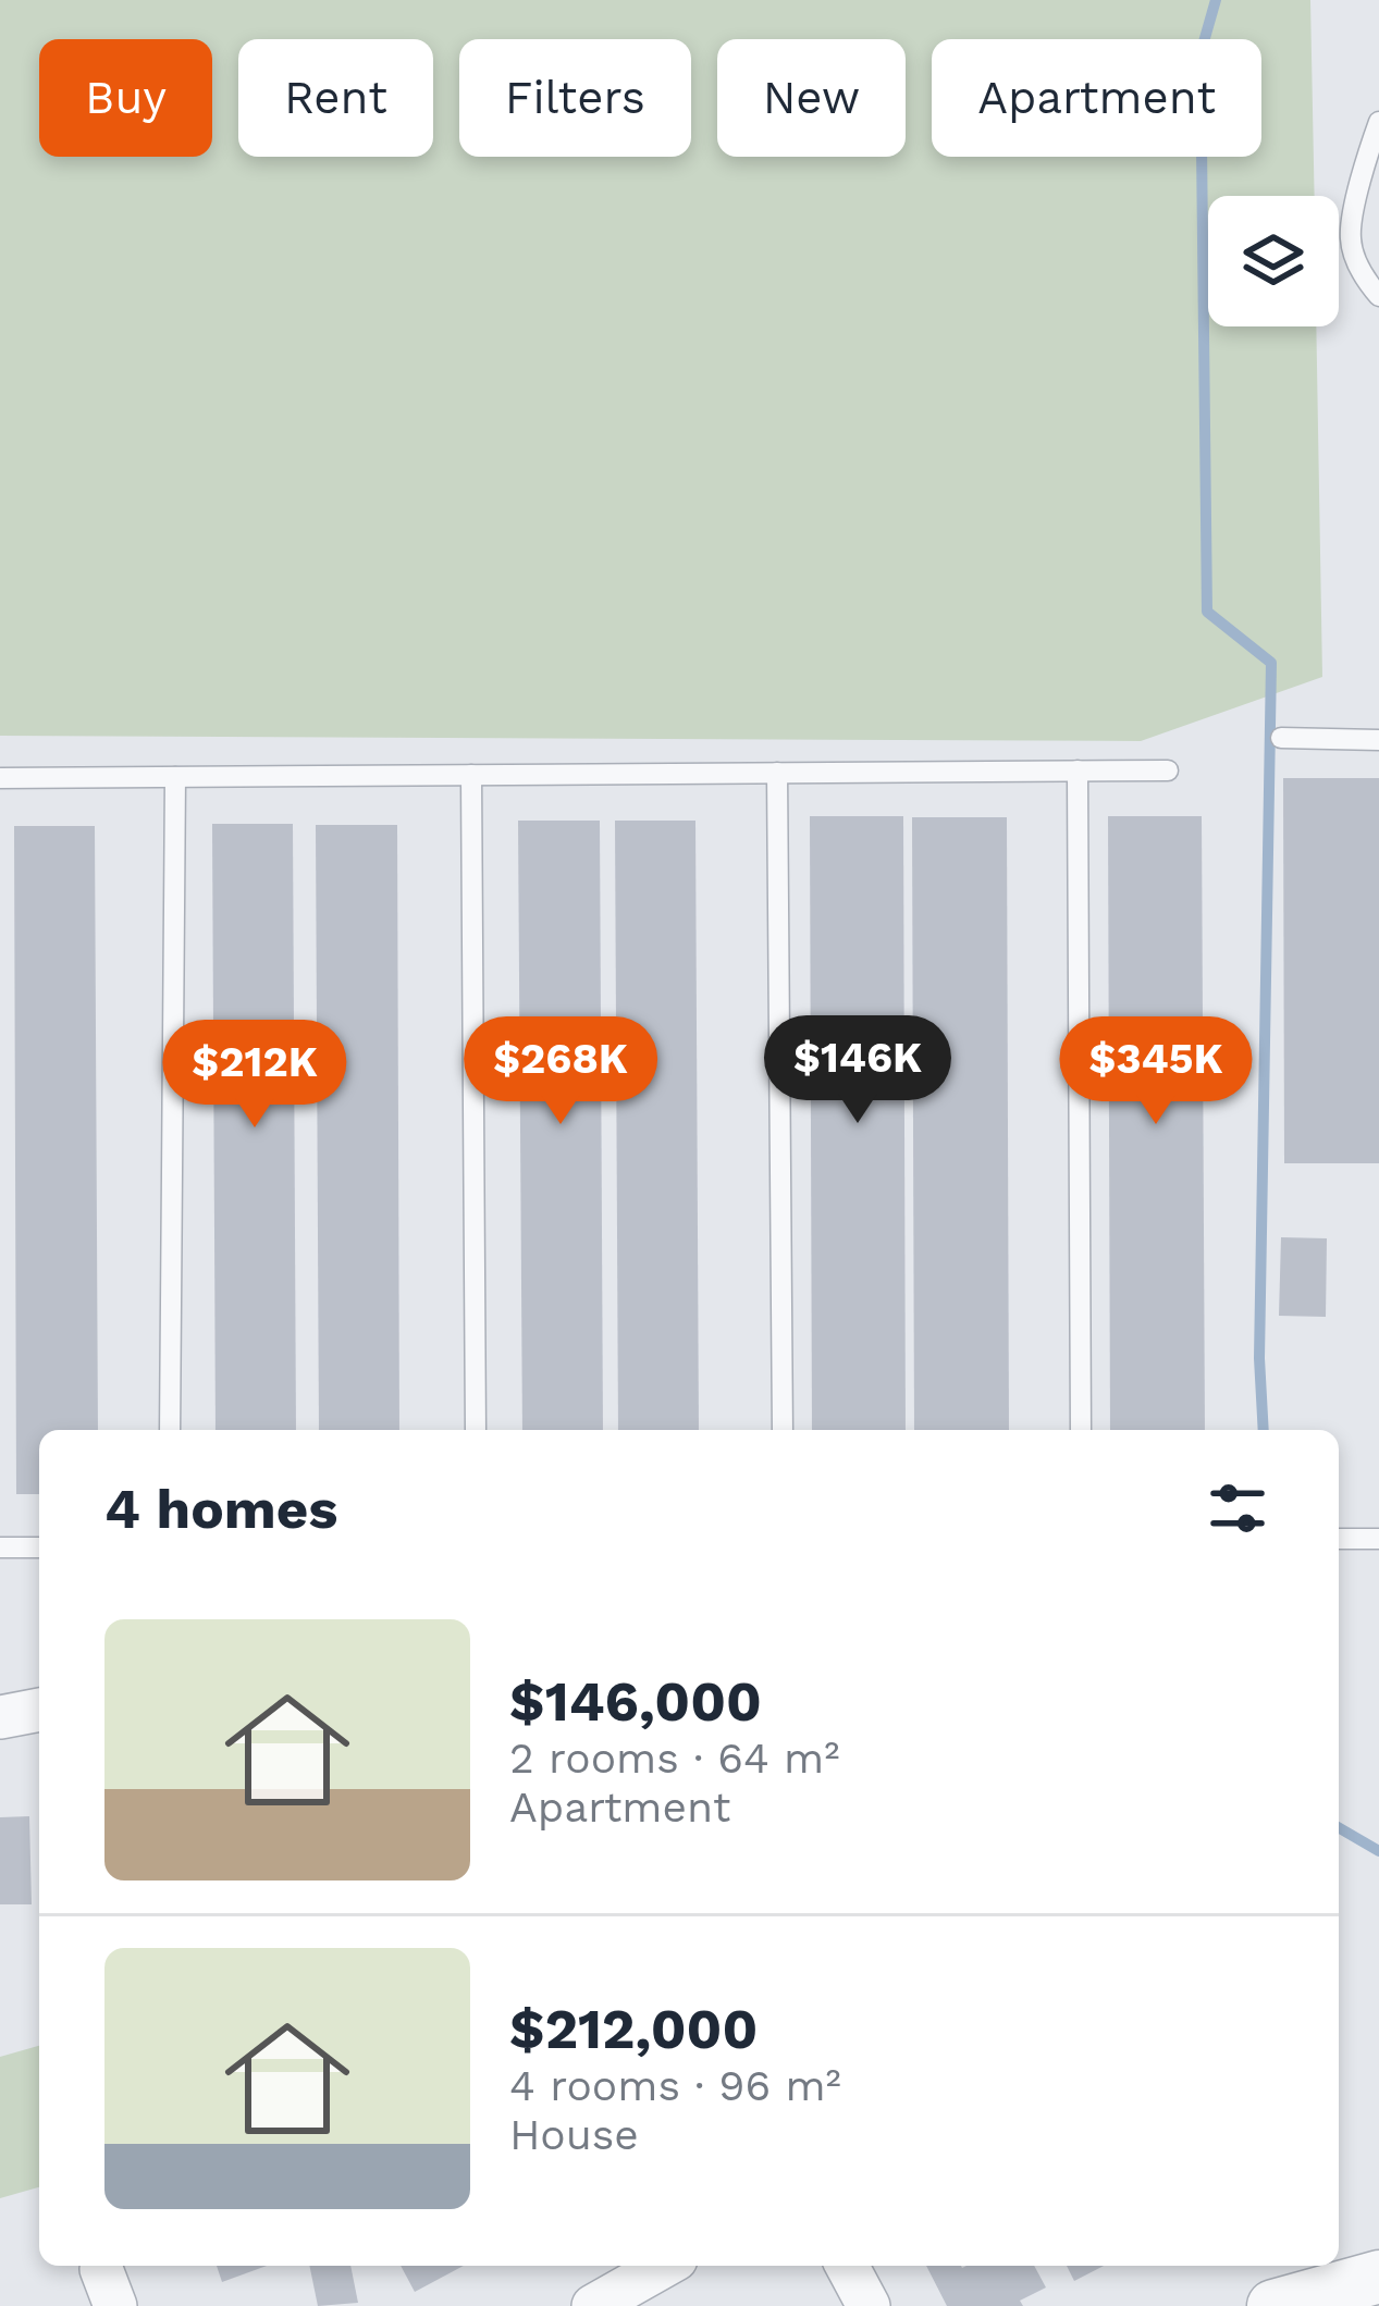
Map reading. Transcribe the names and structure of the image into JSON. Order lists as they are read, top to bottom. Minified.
{"page":{"chip":["Buy","Rent","Filters","New","Apartment"],"price":["$146K","$268K","$345K","$212K"],"heading":"4 homes","list":[{"name":"$146,000","note":"2 rooms · 64 m² · Apartment"},{"name":"$212,000","note":"4 rooms · 96 m² · House"}]}}
